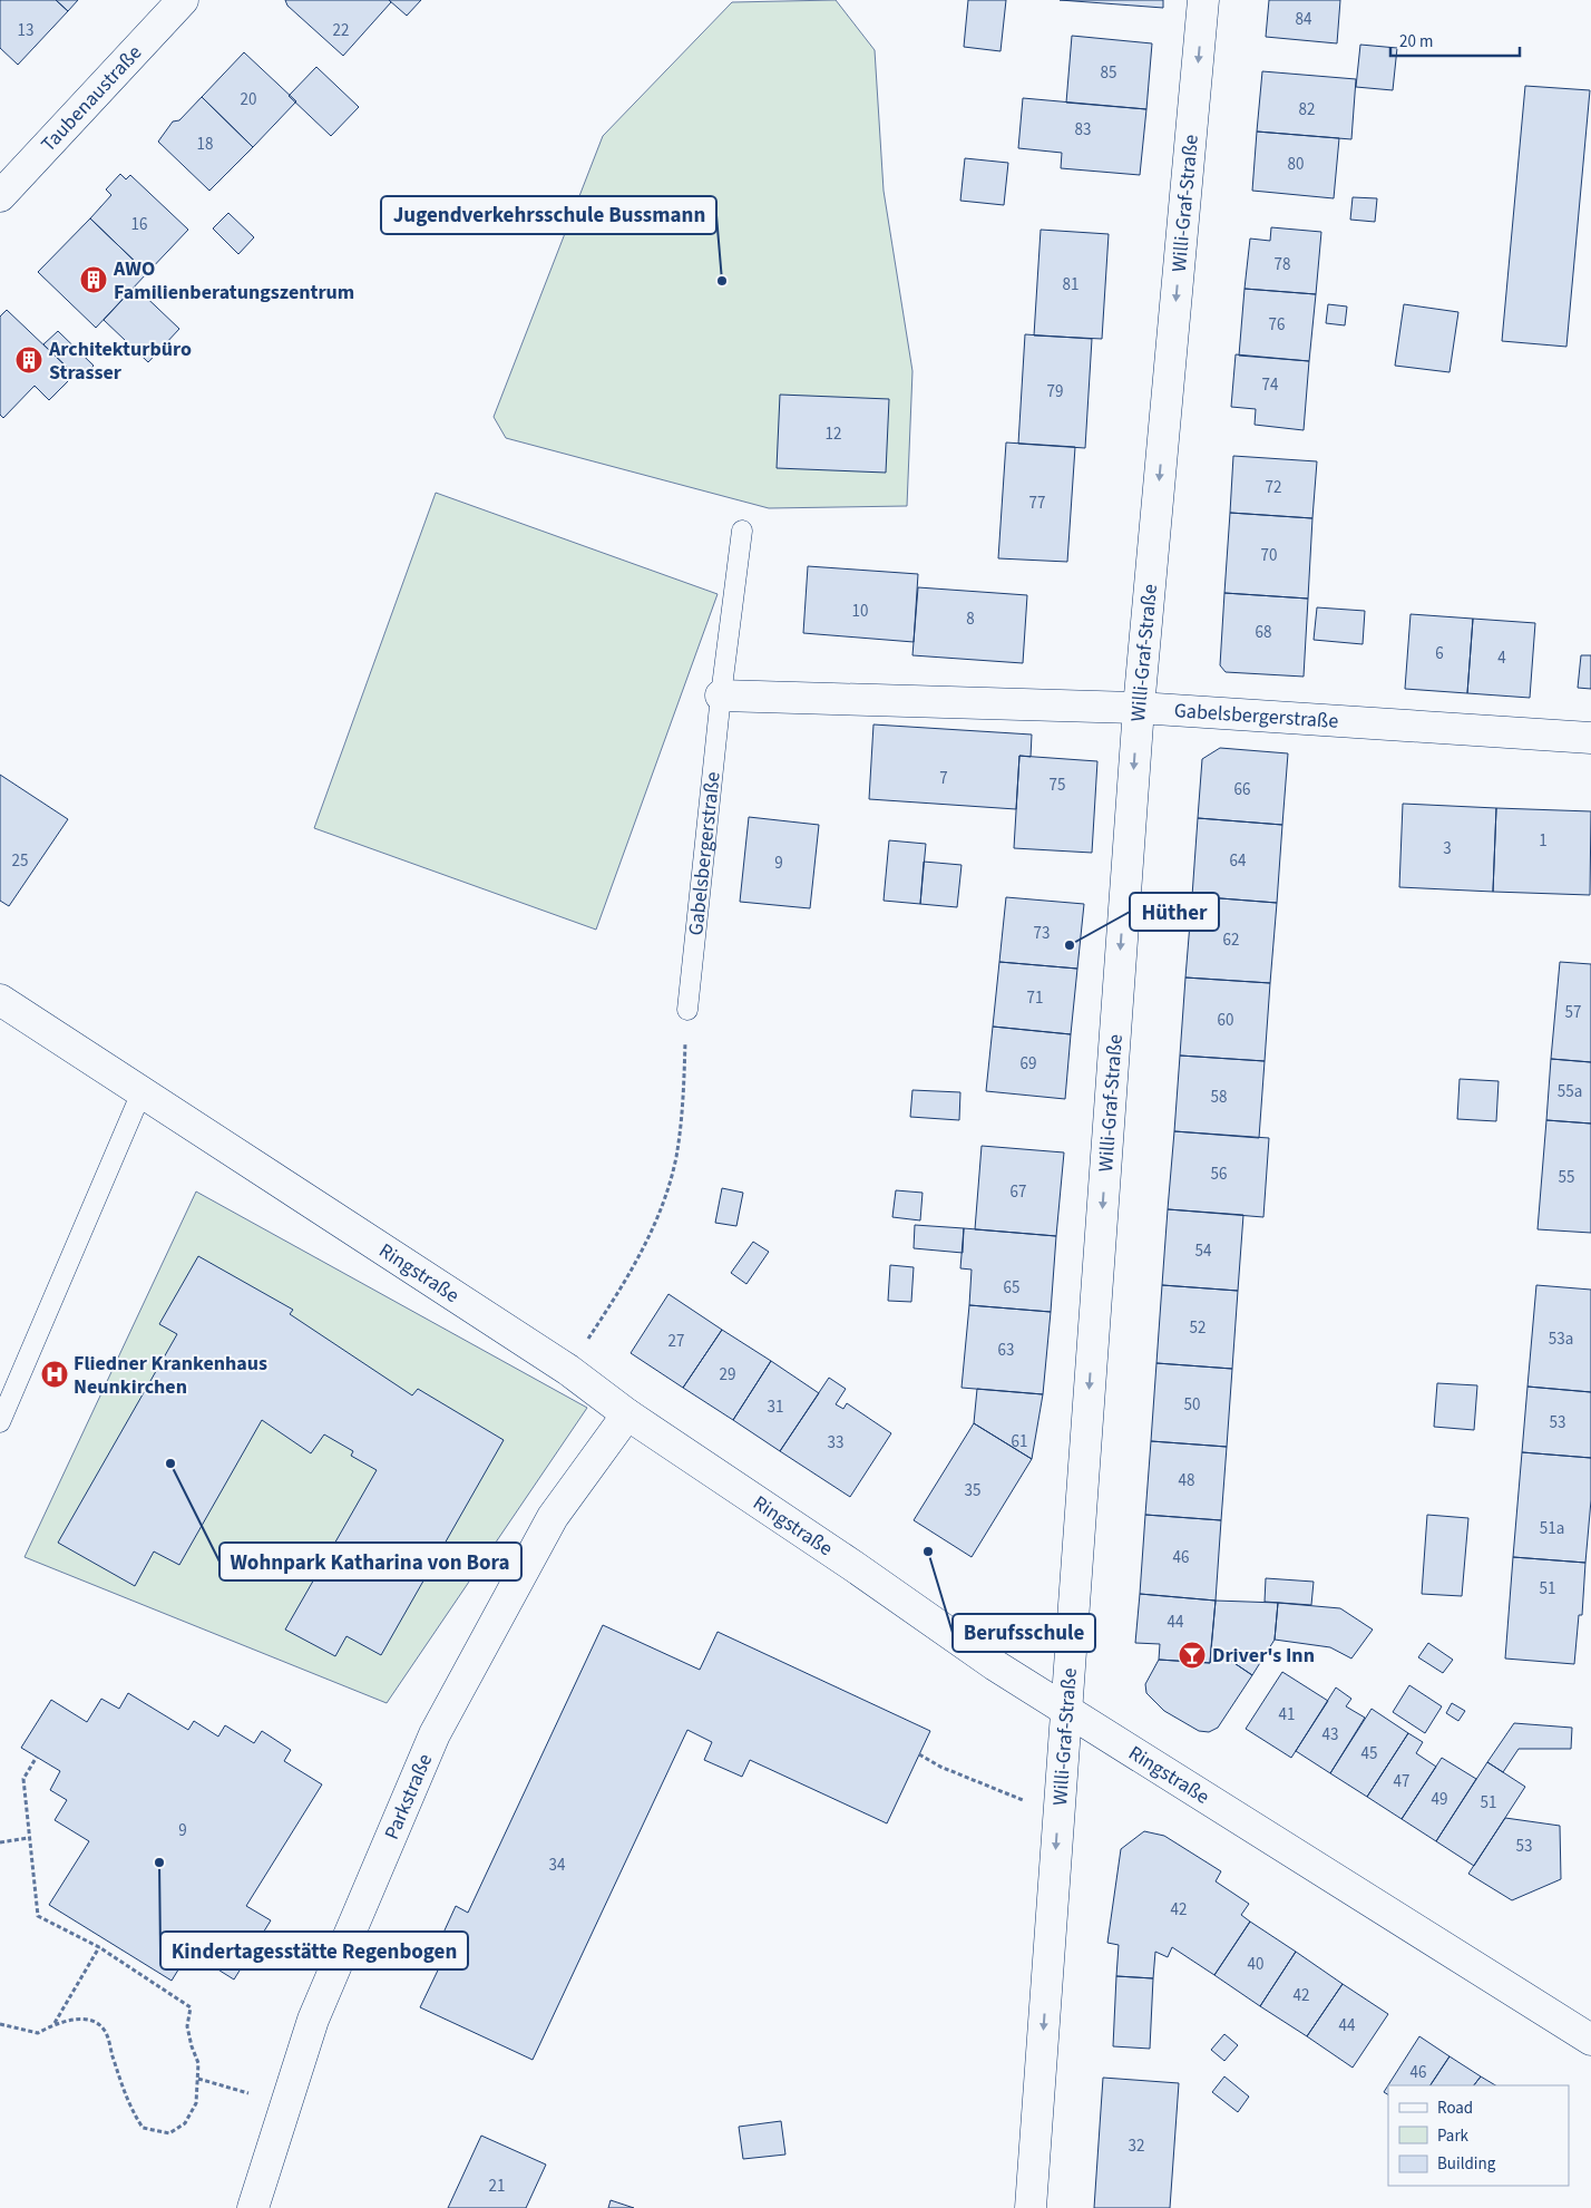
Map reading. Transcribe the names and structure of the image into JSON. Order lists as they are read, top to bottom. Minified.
{"streets":{"street":["Taubenaustraße","Willi-Graf-Straße","Gabelsbergerstraße","Ringstraße","Parkstraße"]},"crossings":[["Willi-Graf-Straße","Gabelsbergerstraße"],["Willi-Graf-Straße","Ringstraße"],["Ringstraße","Parkstraße"]],"one_way":["Willi-Graf-Straße"],"places":{"building":["AWO Familienberatungszentrum","Architekturbüro Strasser"],"other":["Jugendverkehrsschule Bussmann","Hüther","Wohnpark Katharina von Bora","Berufsschule","Kindertagesstätte Regenbogen"],"hospital":["Fliedner Krankenhaus Neunkirchen"],"bar":["Driver's Inn"]},"house_numbers":["84","13","22","85","20","82","83","18","80","16","78","81","76","74","79","12","72","77","70","10","8","68","6","4","7","75","66","1","3","25","64","9","73","62","71","57","60","69","55a","58","56","55","67","54","65","52","53a","27","63","29","50","31","53","61","33","48","35","51a","46","51","44","41","43","45","47","49","51","9","53","34","42","40","42","44","46","32","21"],"legend":["Road","Park","Building"],"scale_bar":"20 m"}
